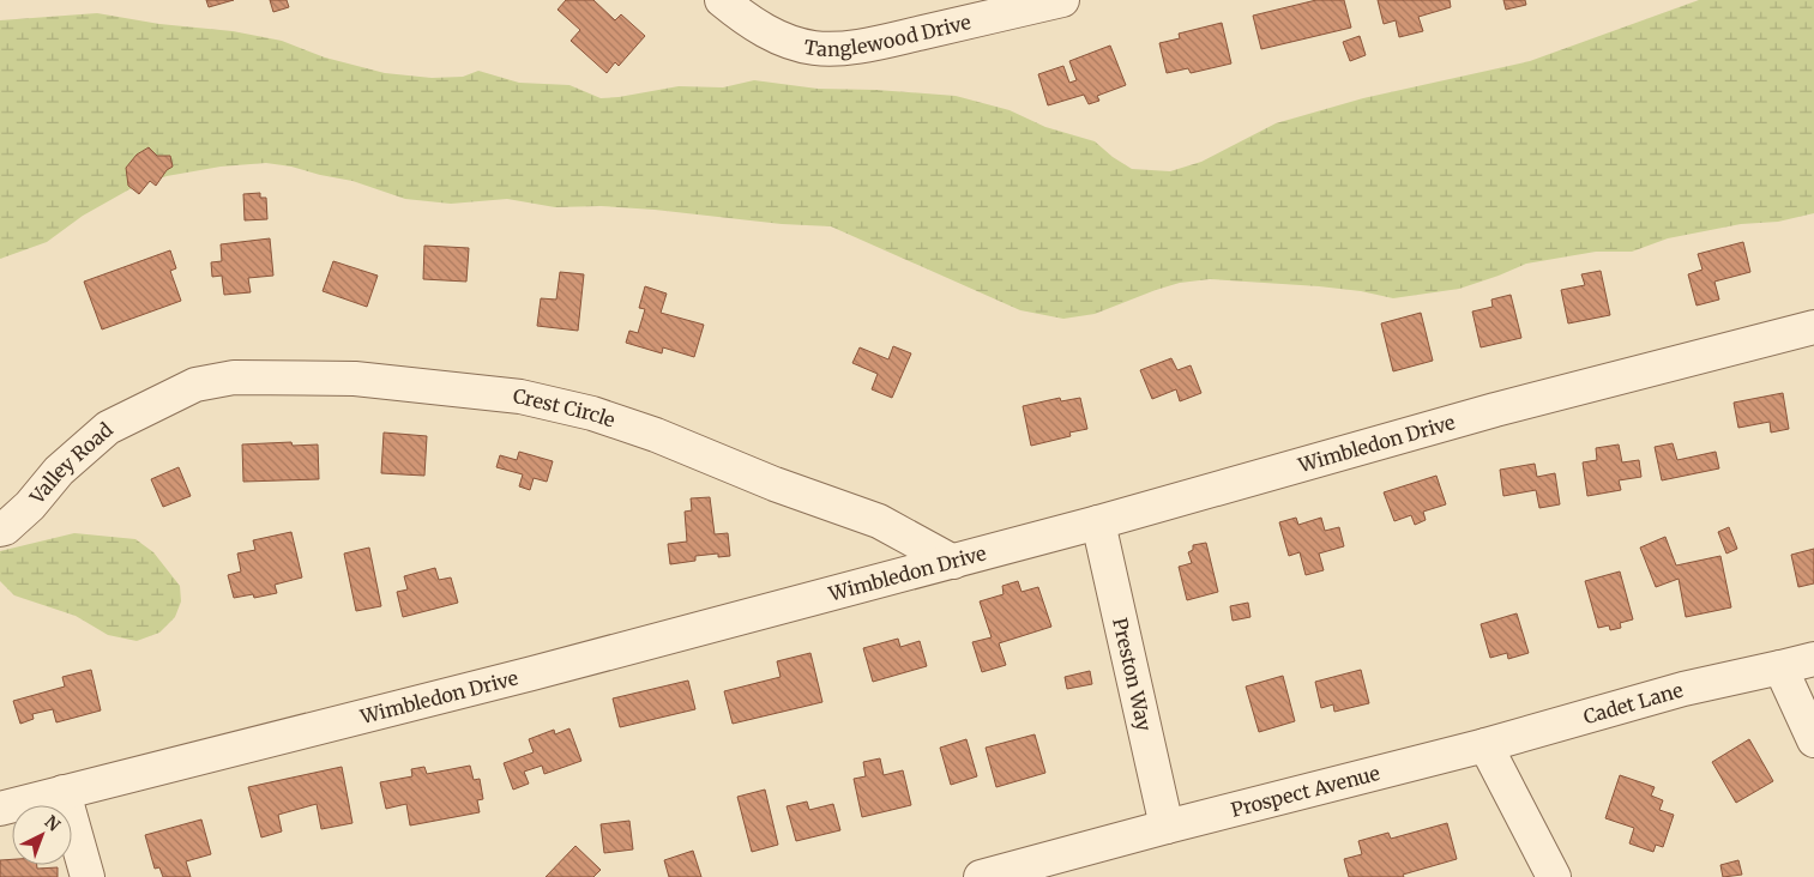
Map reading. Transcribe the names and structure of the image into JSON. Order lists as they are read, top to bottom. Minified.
{"streets":{"street":["Tanglewood Drive","Crest Circle","Wimbledon Drive","Valley Road","Preston Way","Cadet Lane","Prospect Avenue"]},"crossings":[["Crest Circle","Wimbledon Drive"],["Crest Circle","Valley Road"],["Wimbledon Drive","Preston Way"],["Preston Way","Prospect Avenue"],["Cadet Lane","Prospect Avenue"]],"north":"top right"}
